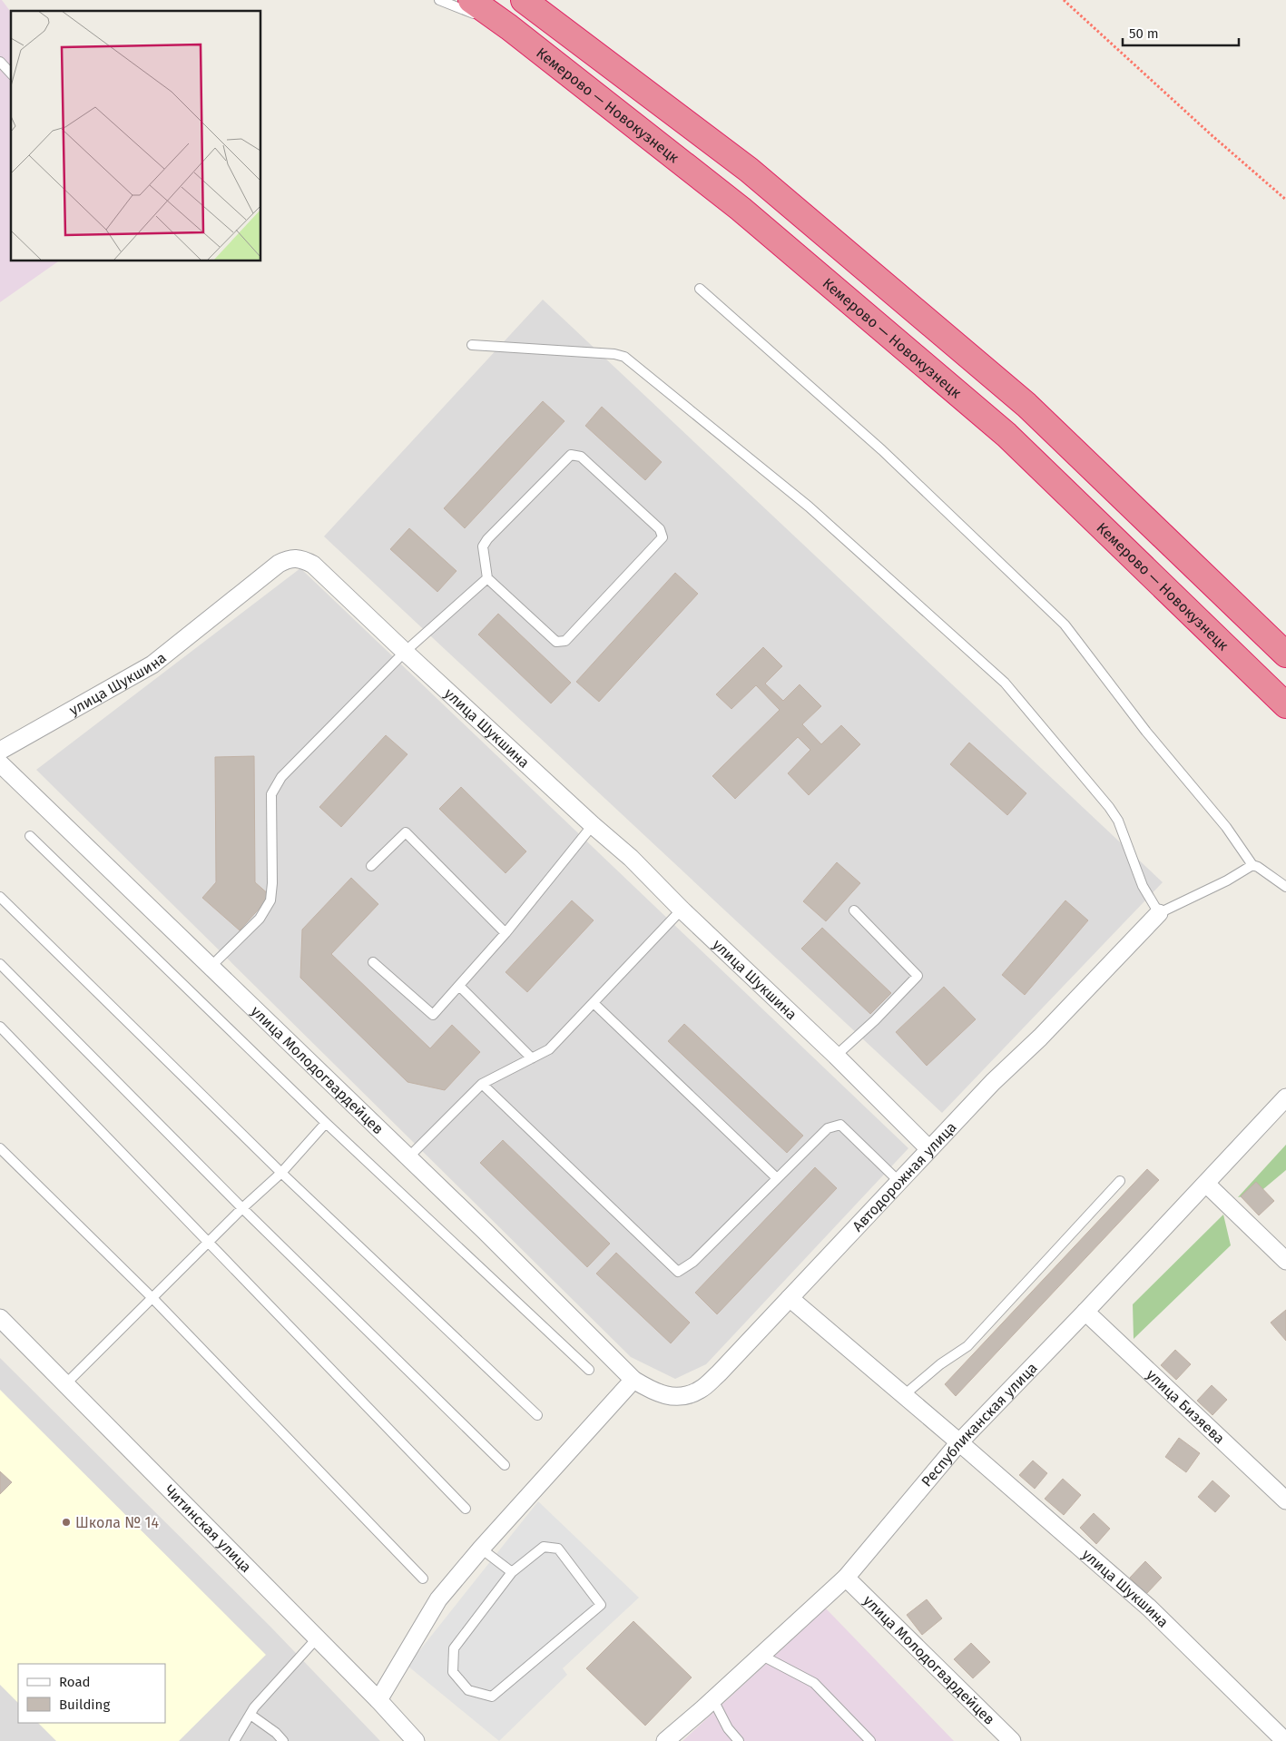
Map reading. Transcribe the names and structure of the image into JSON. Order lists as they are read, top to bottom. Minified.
{"streets":{"highway":["Кемерово — Новокузнецк"],"street":["улица Шукшина","улица Молодогвардейцев","Автодорожная улица","улица Бизяева","Республиканская улица","Читинская улица"]},"crossings":[["улица Шукшина","Автодорожная улица"],["улица Шукшина","Республиканская улица"],["улица Молодогвардейцев","Автодорожная улица"],["улица Молодогвардейцев","Республиканская улица"],["улица Бизяева","Республиканская улица"]],"places":["Школа № 14"],"legend":["Road","Building"],"scale_bar":"50 m"}
